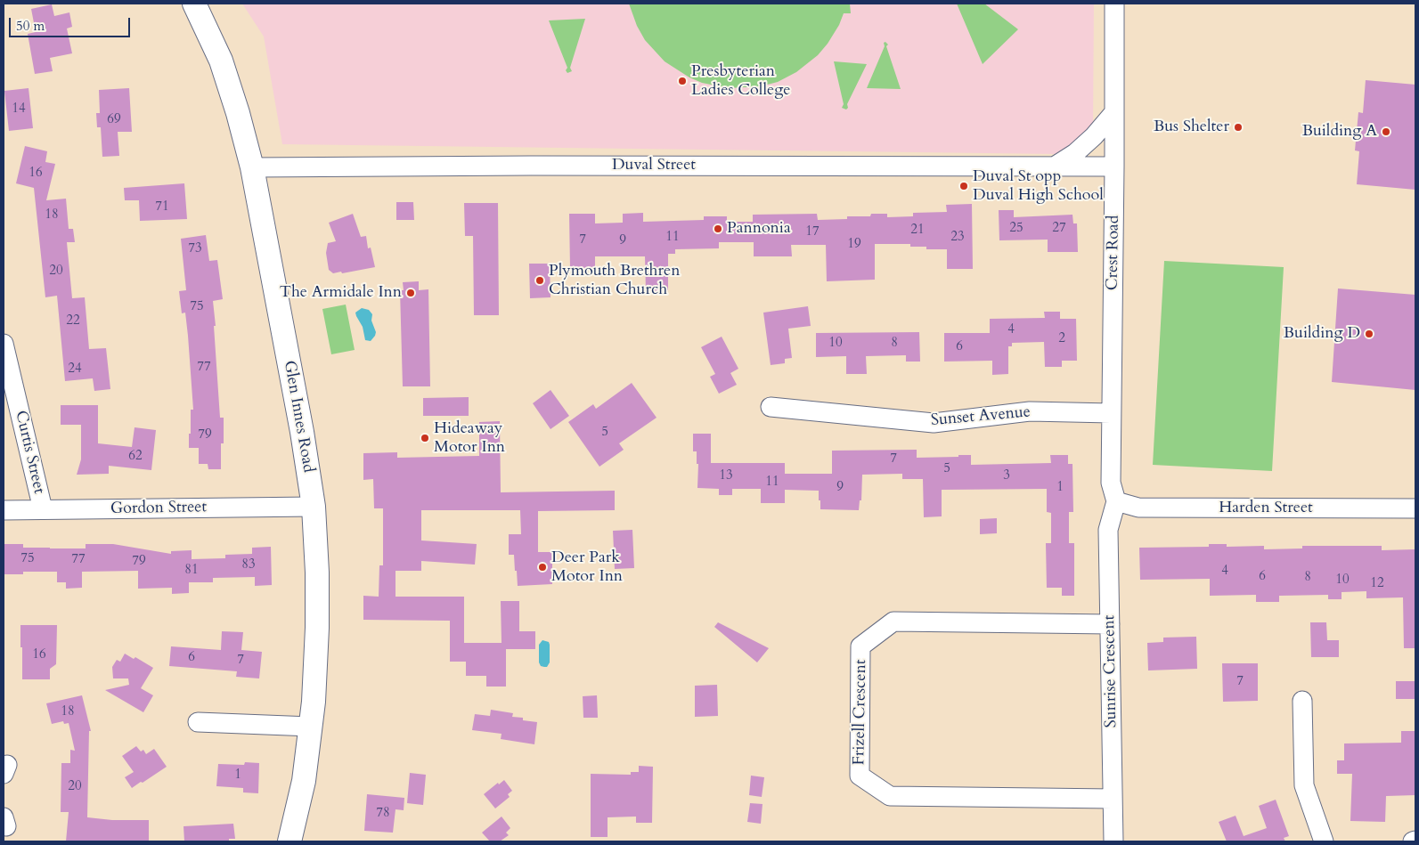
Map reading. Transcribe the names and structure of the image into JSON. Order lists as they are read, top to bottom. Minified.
{"streets":{"main road":["Glen Innes Road"],"street":["Duval Street","Crest Road","Sunset Avenue","Curtis Street","Gordon Street","Harden Street","Sunrise Crescent","Frizell Crescent"]},"crossings":[["Duval Street","Crest Road"],["Duval Street","Glen Innes Road"],["Crest Road","Sunset Avenue"],["Crest Road","Harden Street"],["Crest Road","Sunrise Crescent"],["Glen Innes Road","Gordon Street"],["Curtis Street","Gordon Street"],["Harden Street","Sunrise Crescent"],["Sunrise Crescent","Frizell Crescent"]],"places":["Presbyterian Ladies College","Bus Shelter","Building A","Duval St opp Duval High School","Pannonia","Plymouth Brethren Christian Church","The Armidale Inn","Building D","Hideaway Motor Inn","Deer Park Motor Inn"],"house_numbers":["14","69","16","71","18","25","27","21","17","11","23","7","9","19","73","20","75","22","4","2","10","8","6","77","24","5","79","62","7","5","13","3","11","9","1","75","77","79","83","81","4","6","8","10","12","16","6","7","7","18","1","20","78"],"scale_bar":"50 m"}
